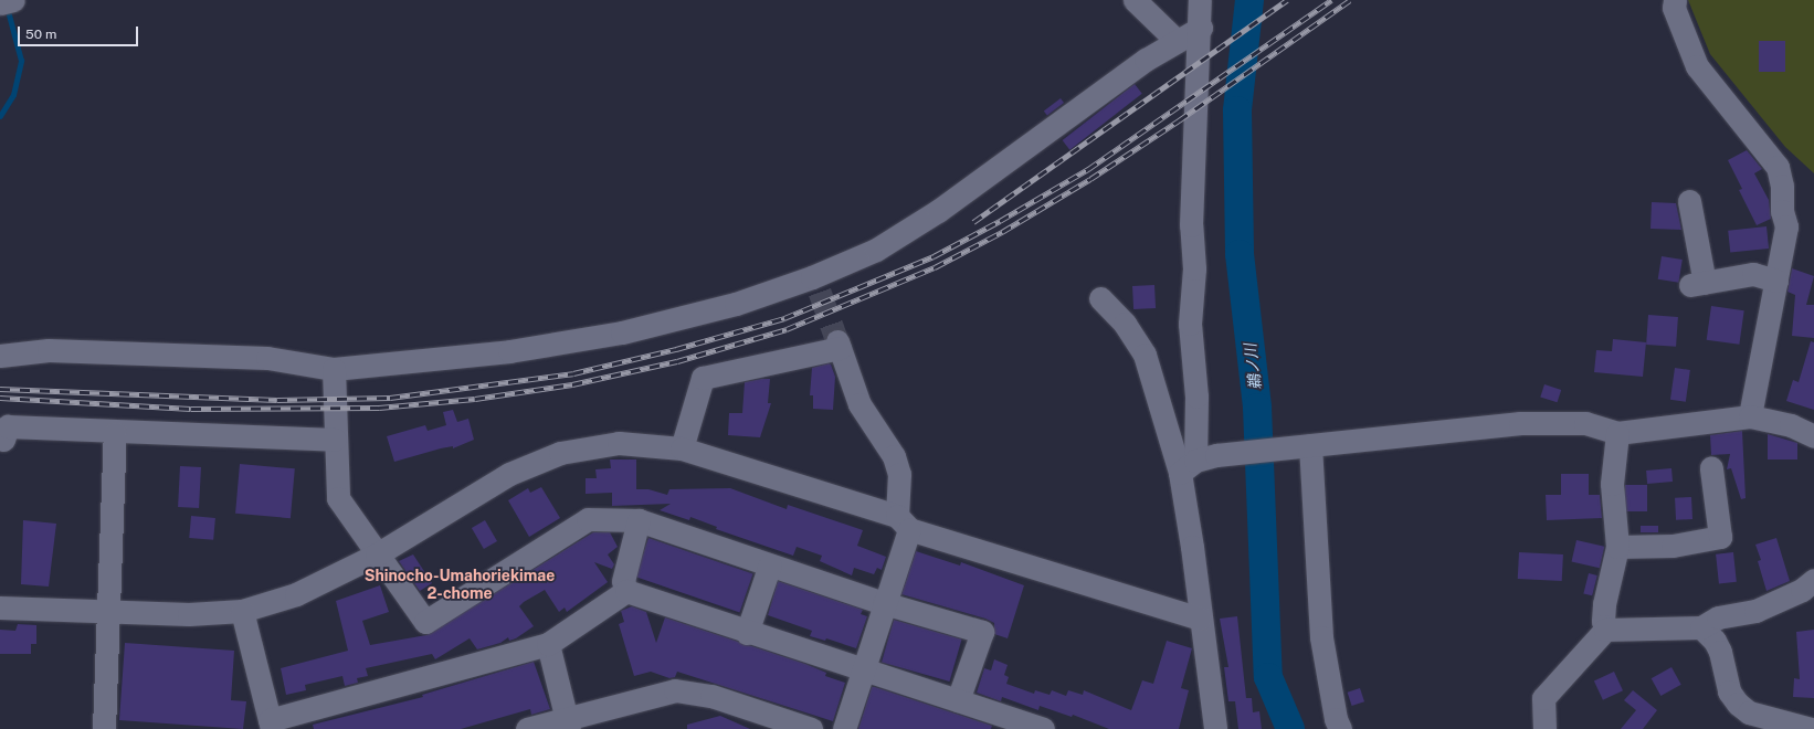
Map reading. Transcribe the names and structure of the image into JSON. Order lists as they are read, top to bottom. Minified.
{"districts":["Shinocho-Umahoriekimae 2-chome"],"water":["鵜ノ川"],"scale_bar":"50 m"}
